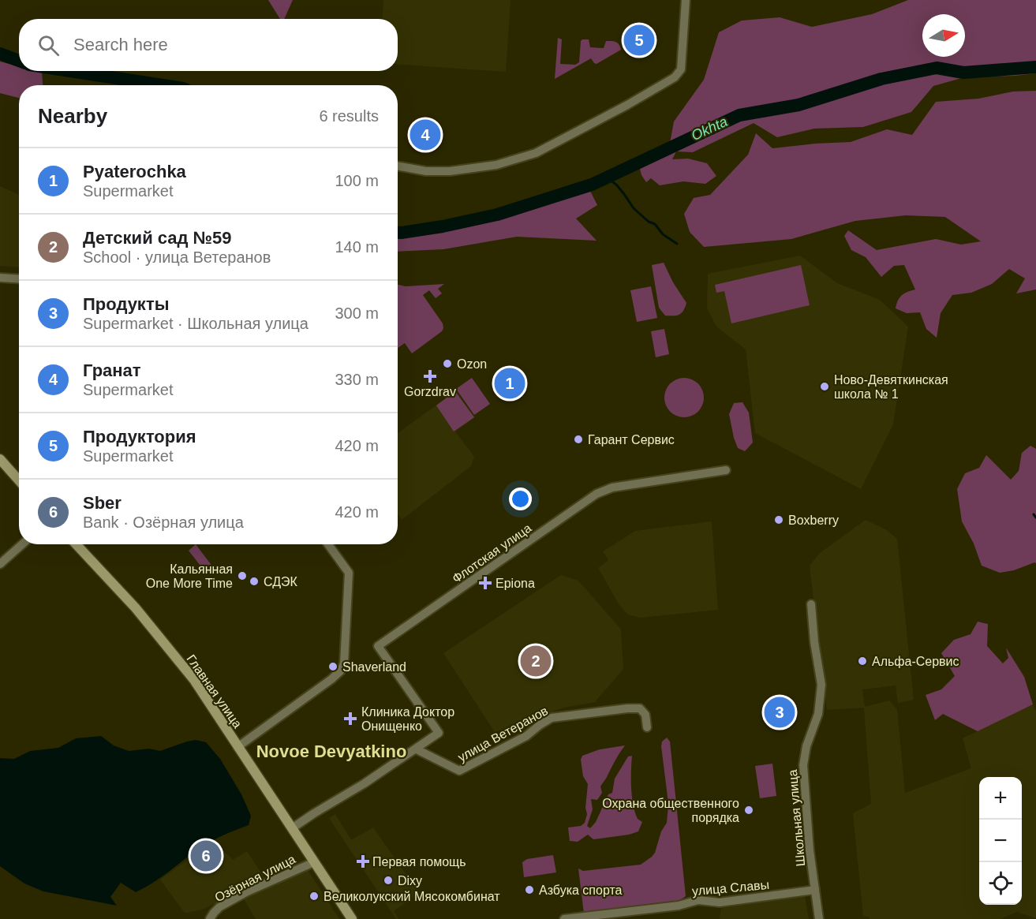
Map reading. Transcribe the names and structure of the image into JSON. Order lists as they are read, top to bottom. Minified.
{"streets":{"main road":["Главная улица"],"street":["Флотская улица","улица Ветеранов","Школьная улица","Озёрная улица","улица Славы"]},"crossings":[["Флотская улица","улица Ветеранов"],["Главная улица","Озёрная улица"],["Школьная улица","улица Славы"]],"districts":["Novoe Devyatkino"],"water":["Okhta"],"places":{"other":["Ozon","Ново-Девяткинская школа № 1","Гарант Сервис","Boxberry","Кальянная One More Time","СДЭК","Альфа-Сервис","Shaverland","Охрана общественного порядка","Dixy","Азбука спорта","Великолукский Мясокомбинат"],"health":["Gorzdrav","Epiona","Клиника Доктор Онищенко","Первая помощь"]},"north":"right","page":{"search":"Search here","pins":["5","4","1","2","3","6"],"heading":["Nearby","6 results"],"list":[{"mark":"1","name":"Pyaterochka","note":"Supermarket","value":"100 m"},{"mark":"2","name":"Детский сад №59","note":"School · улица Ветеранов","value":"140 m"},{"mark":"3","name":"Продукты","note":"Supermarket · Школьная улица","value":"300 m"},{"mark":"4","name":"Гранат","note":"Supermarket","value":"330 m"},{"mark":"5","name":"Продуктория","note":"Supermarket","value":"420 m"},{"mark":"6","name":"Sber","note":"Bank · Озёрная улица","value":"420 m"}],"map_buttons":["+","−"]}}
